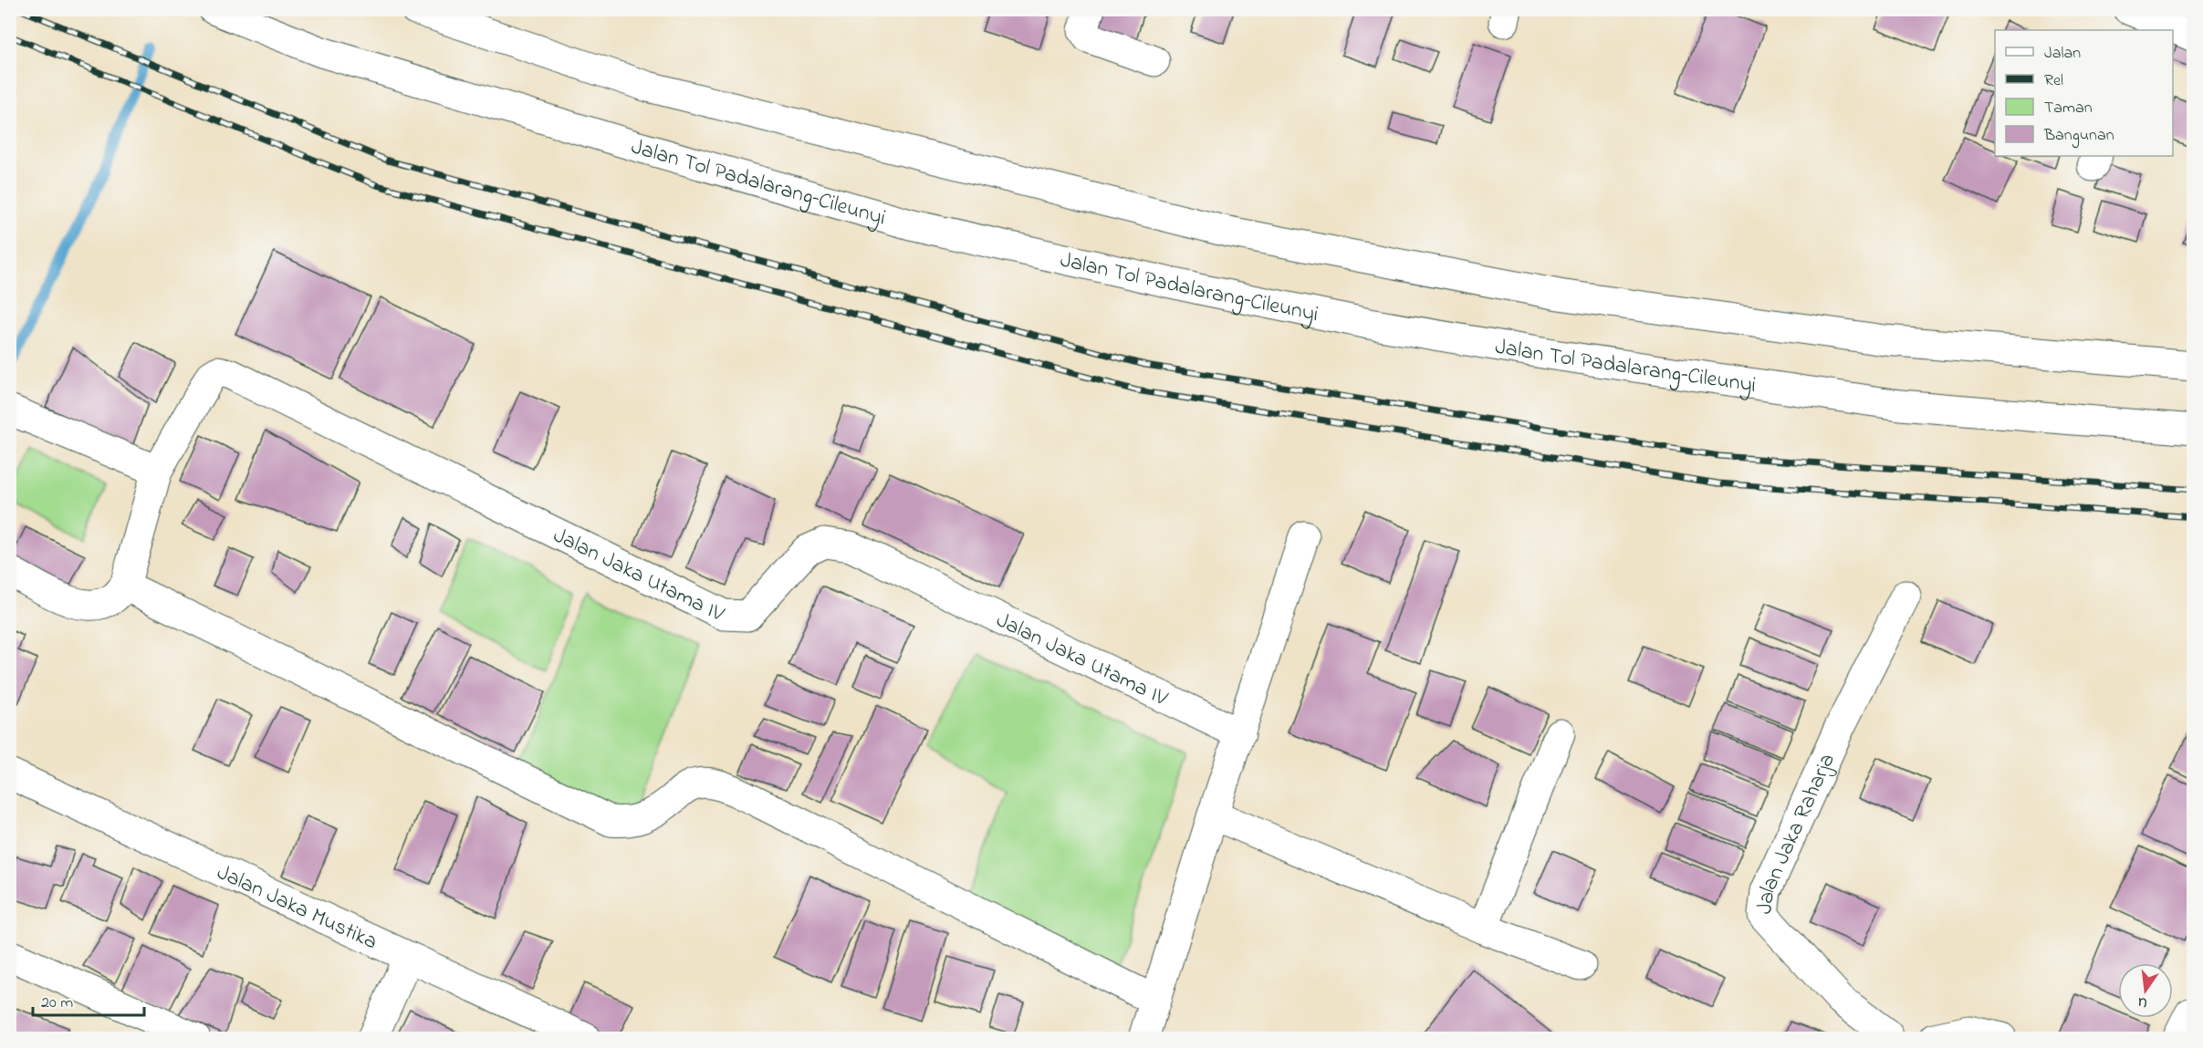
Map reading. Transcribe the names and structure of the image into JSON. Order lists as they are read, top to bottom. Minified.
{"streets":{"main road":["Jalan Tol Padalarang–Cileunyi","Jalan Jaka Utama IV","Jalan Jaka Raharja","Jalan Jaka Mustika"]},"legend":["Jalan","Rel","Taman","Bangunan"],"scale_bar":"20 m","north":"bottom"}
